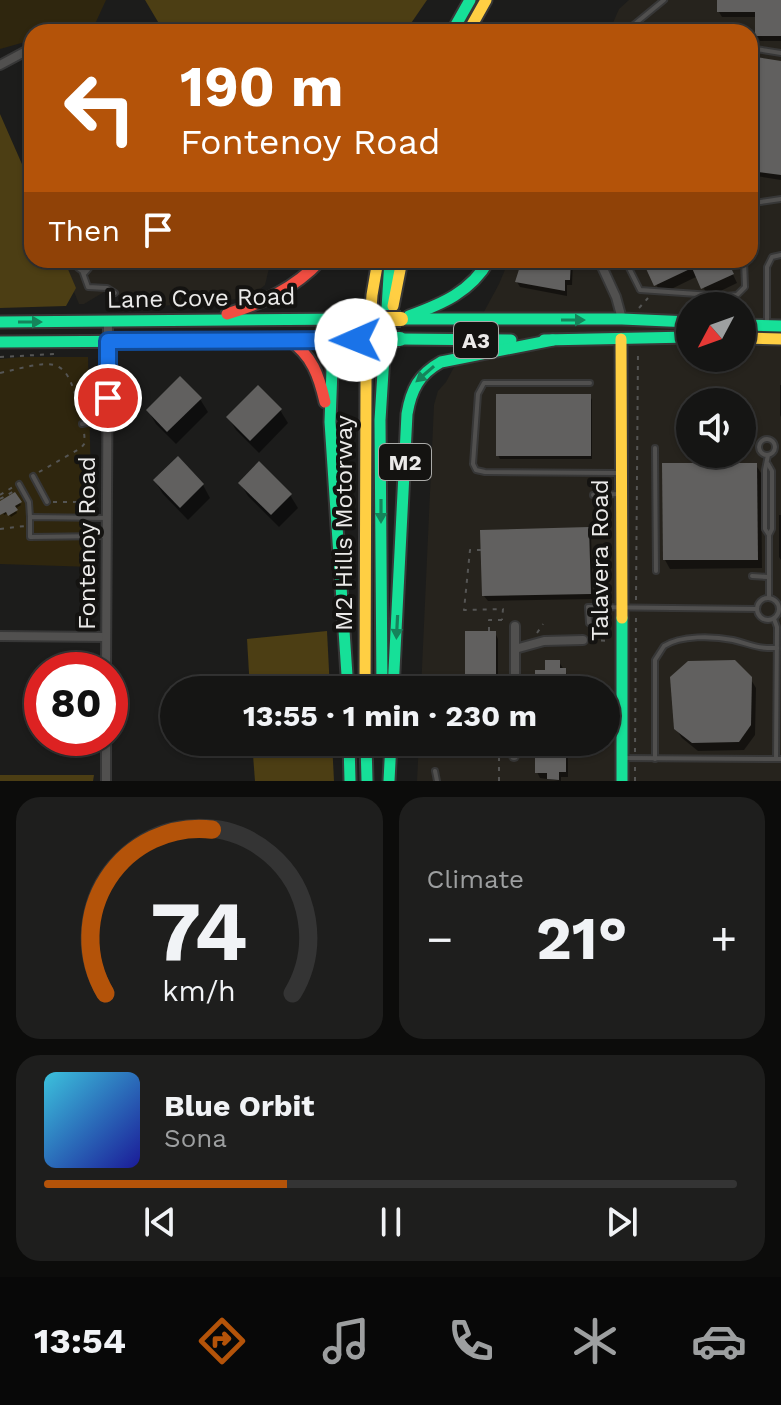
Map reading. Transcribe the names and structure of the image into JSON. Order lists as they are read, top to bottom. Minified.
{"streets":{"main road":["Lane Cove Road","A3","M2","M2 Hills Motorway","Talavera Road"],"street":["Fontenoy Road"]},"crossings":[["Lane Cove Road","M2"],["Lane Cove Road","Fontenoy Road"],["Lane Cove Road","Talavera Road"],["M2","M2 Hills Motorway"]],"north":"bottom left","page":{"turn":["190 m","Fontenoy Road"],"then":"Then","limit":"80","trip":"13:55 · 1 min · 230 m","tile":"Climate","heat":["−","21°","+"],"song":["Blue Orbit","Sona"],"tabs":"13:54","gauge":["74","km/h"]}}
